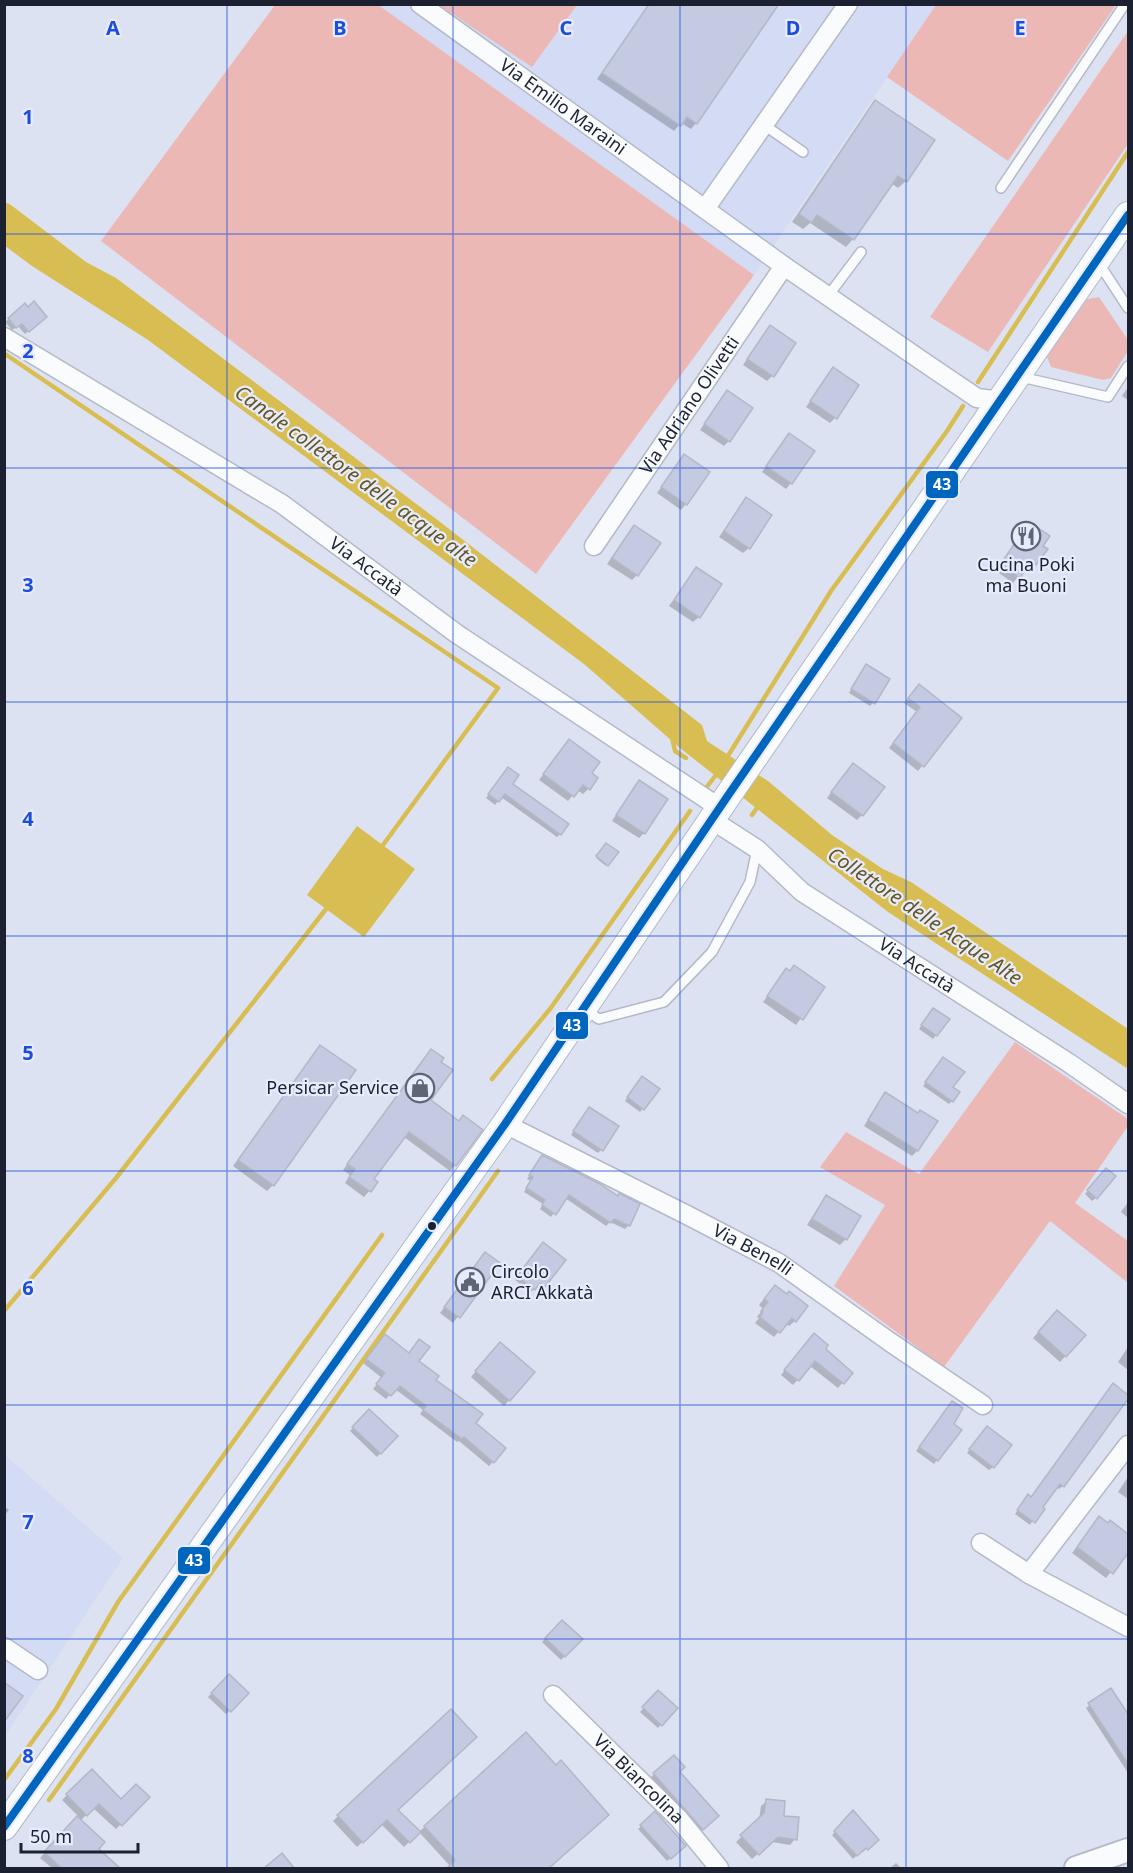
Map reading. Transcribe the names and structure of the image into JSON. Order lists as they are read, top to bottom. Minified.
{"streets":{"street":["Via Emilio Maraini","Via Adriano Olivetti","Via Accatà","Via Benelli","Via Biancolina"]},"crossings":[["Via Emilio Maraini","Via Adriano Olivetti"]],"water":["Canale collettore delle acque alte","Collettore delle Acque Alte"],"places":{"restaurant":["Cucina Poki ma Buoni"],"shop":["Persicar Service"],"public building":["Circolo ARCI Akkatà"]},"lines":["transit line 43"],"scale_bar":"50 m","grid":{"columns":["A","B","C","D","E"],"rows":["1","2","3","4","5","6","7","8"]}}
